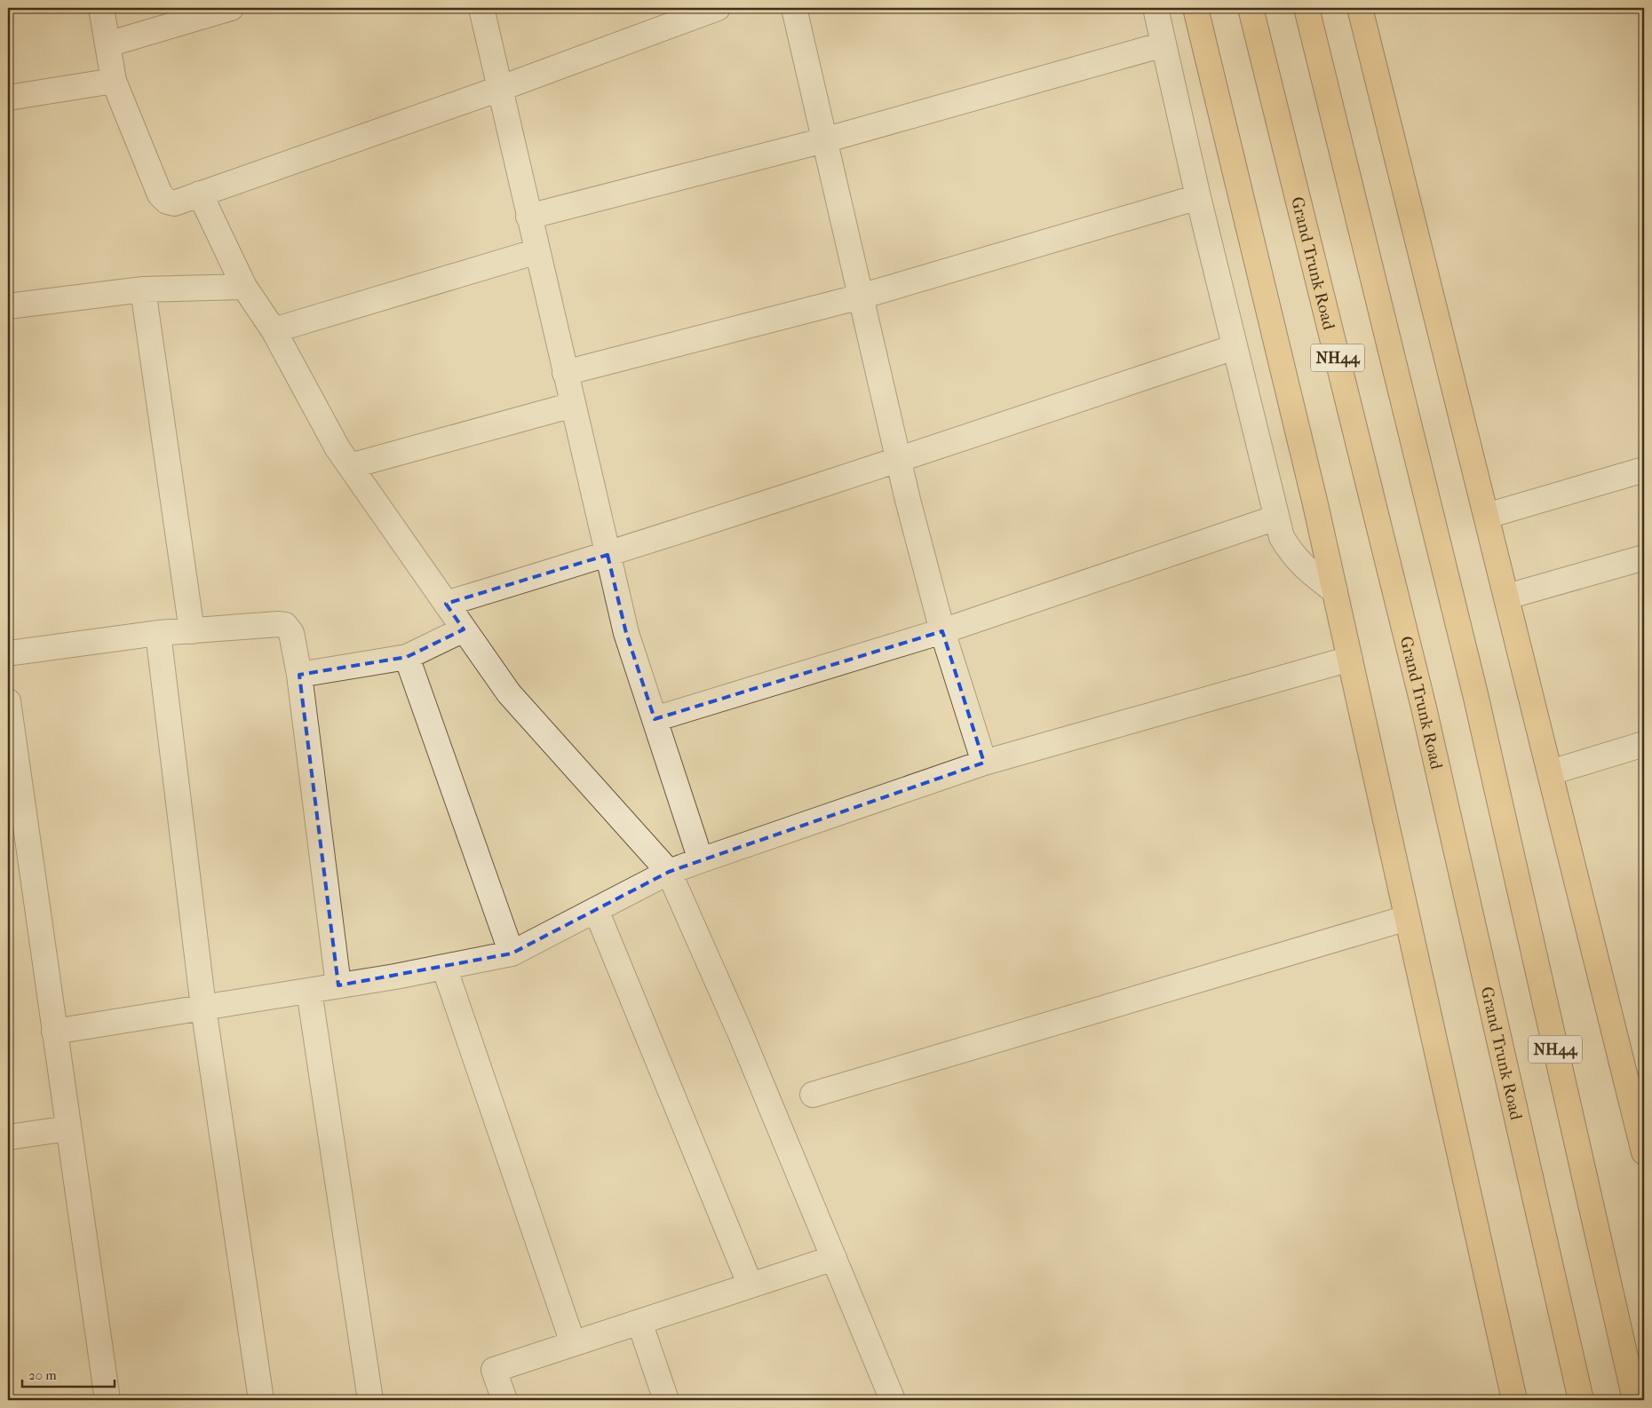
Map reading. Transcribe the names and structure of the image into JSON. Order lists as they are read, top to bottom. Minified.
{"streets":{"highway":["Grand Trunk Road","NH44"]},"scale_bar":"20 m"}
